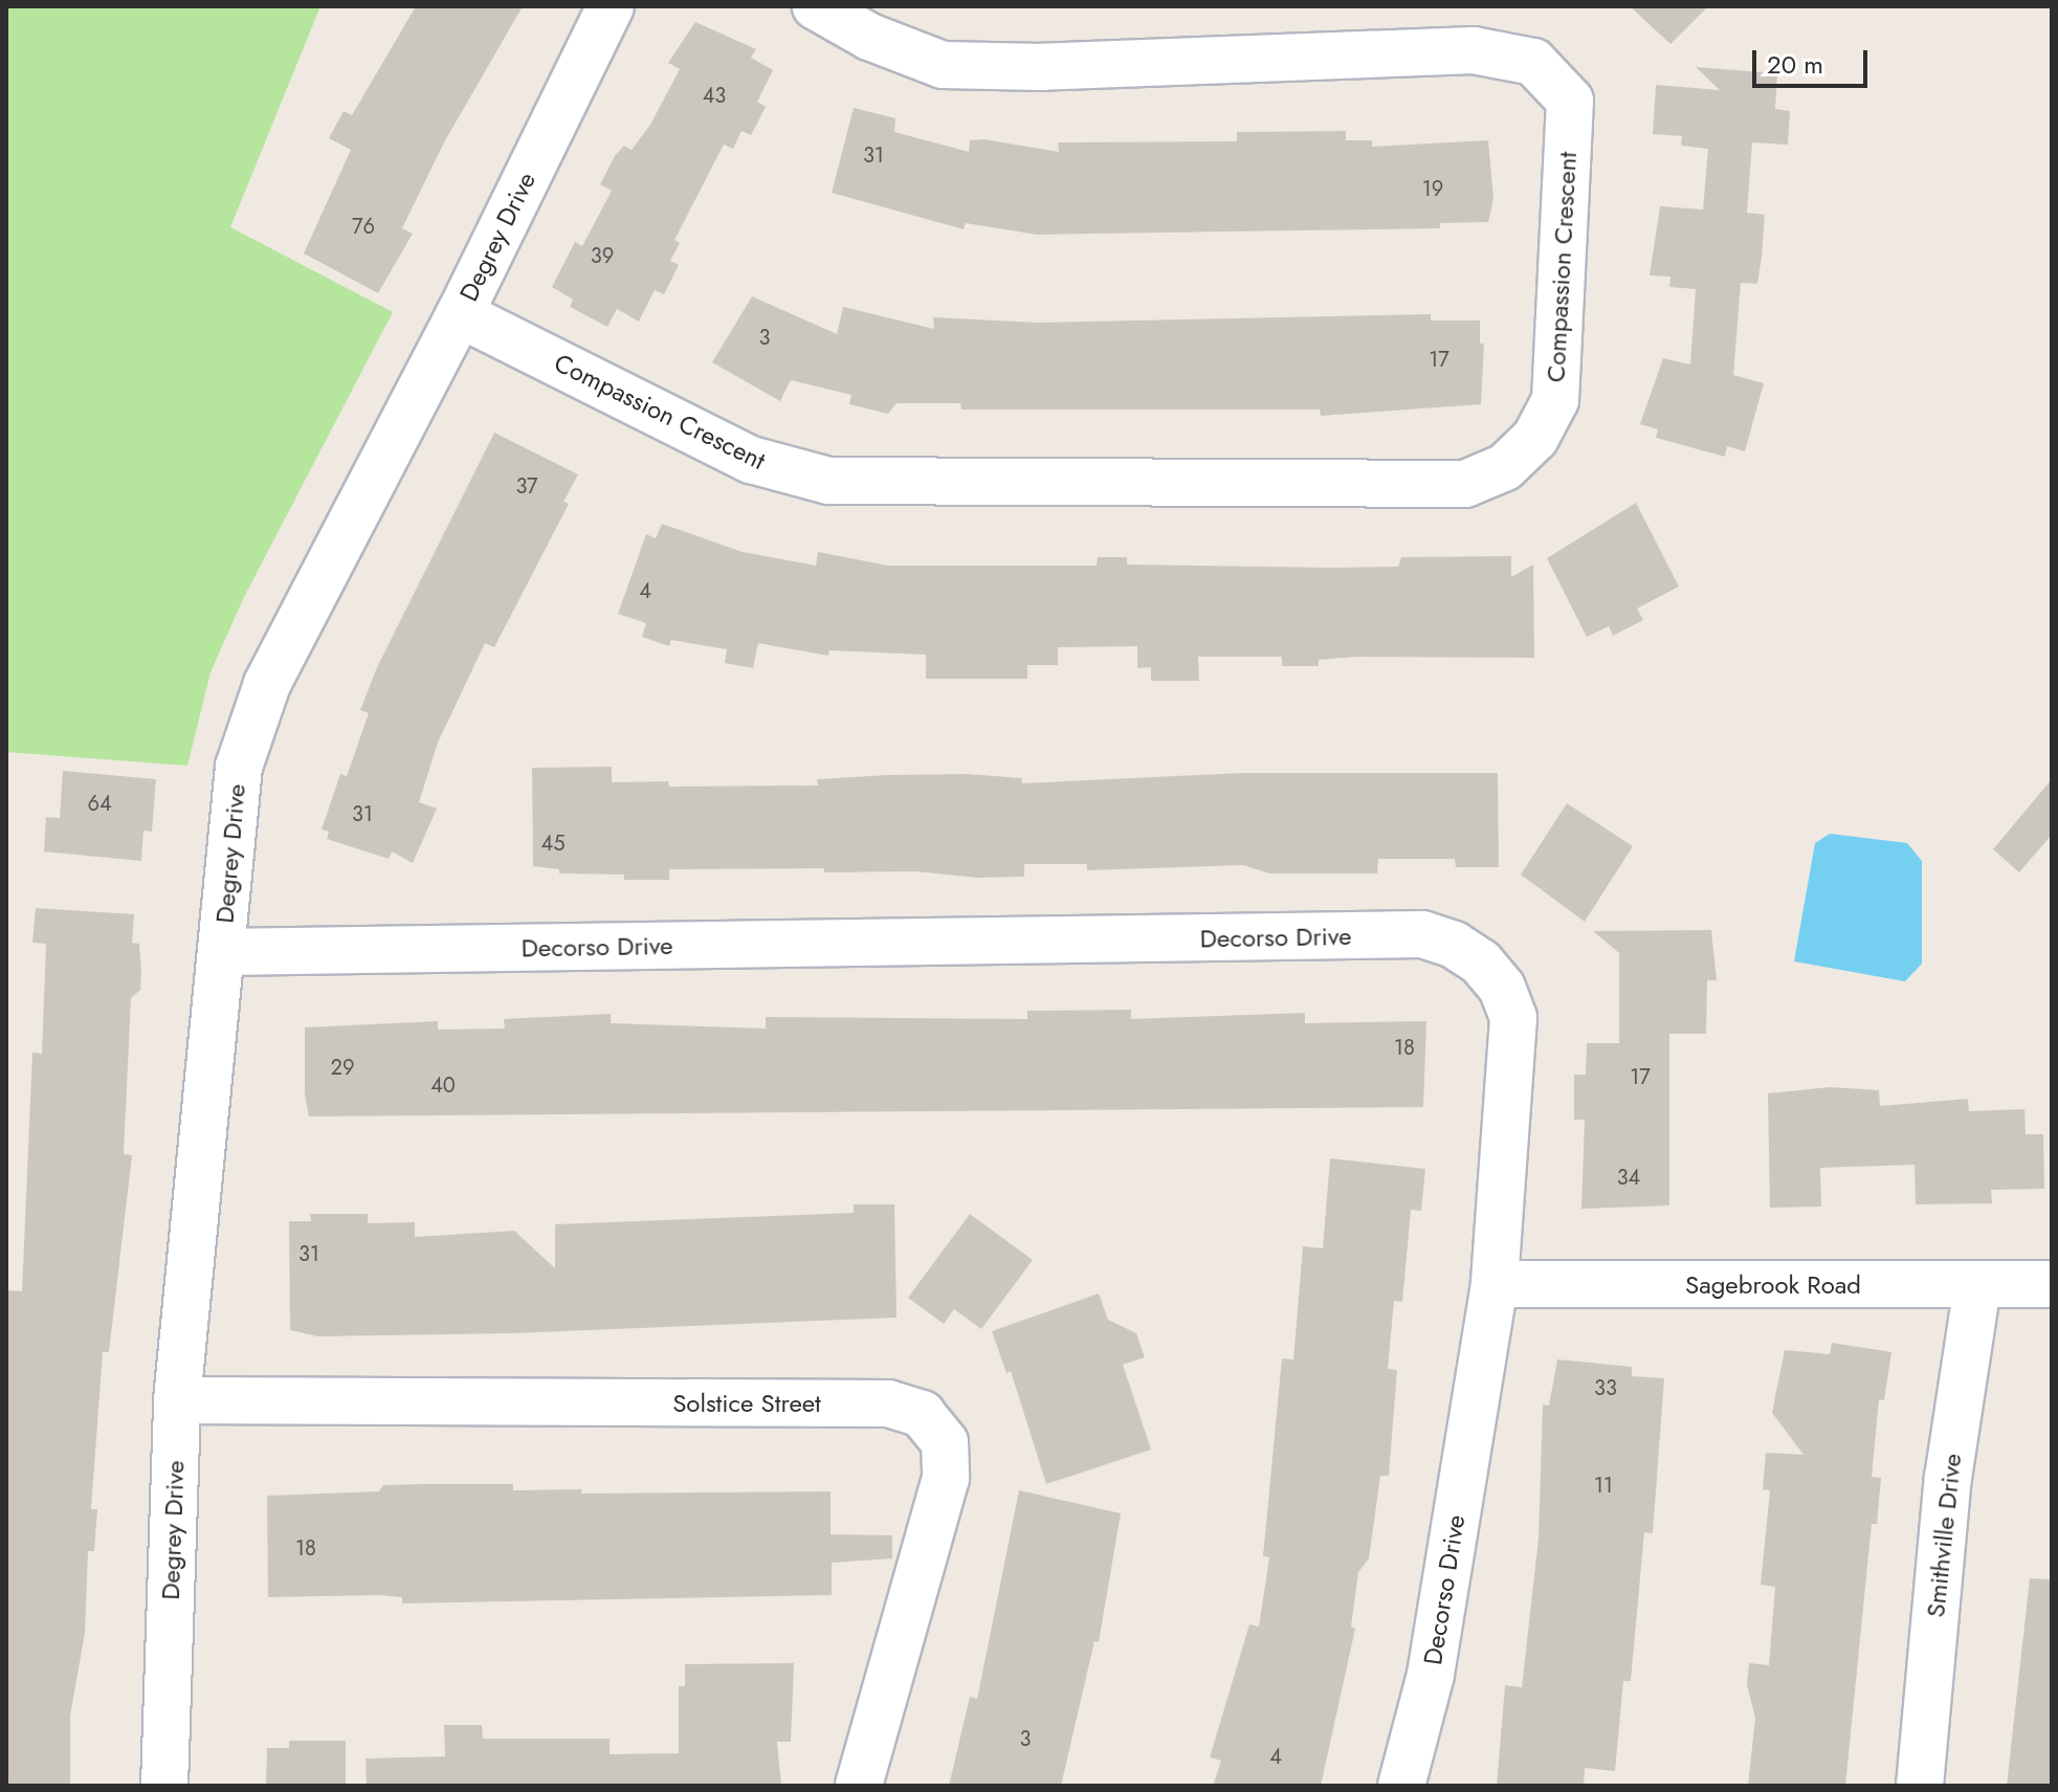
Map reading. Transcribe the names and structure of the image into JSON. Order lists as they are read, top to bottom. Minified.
{"streets":{"street":["Degrey Drive","Compassion Crescent","Decorso Drive","Sagebrook Road","Solstice Street","Smithville Drive"]},"crossings":[["Degrey Drive","Compassion Crescent"],["Degrey Drive","Decorso Drive"],["Degrey Drive","Solstice Street"],["Decorso Drive","Sagebrook Road"],["Sagebrook Road","Smithville Drive"]],"house_numbers":["43","31","19","76","39","3","17","37","4","64","31","45","18","29","17","40","34","31","33","11","18","3","4"],"scale_bar":"20 m"}
